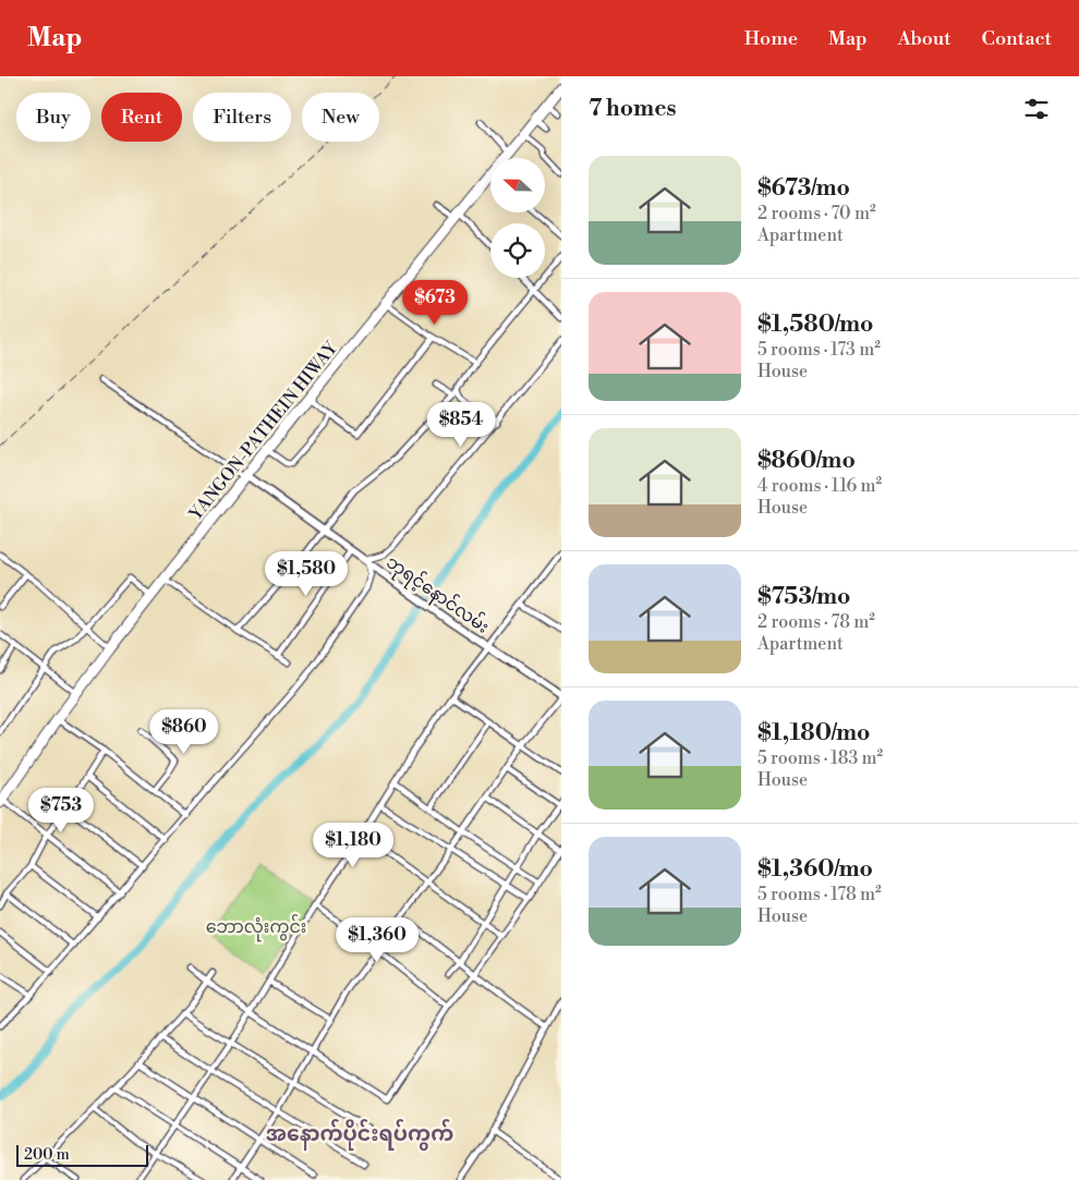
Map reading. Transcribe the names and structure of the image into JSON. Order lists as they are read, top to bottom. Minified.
{"streets":{"highway":["YANGON-PATHEIN HIWAY"],"street":["ဘုရင့်နောင်လမ်း"]},"crossings":[["YANGON-PATHEIN HIWAY","ဘုရင့်နောင်လမ်း"]],"districts":["အနောက်ပိုင်းရပ်ကွက်"],"parks":["ဘောလုံးကွင်း"],"scale_bar":"200 m","north":"left","page":{"header":"Map","nav":["Home","Map","About","Contact"],"heading":"7 homes","chip":["Buy","Rent","Filters","New"],"list":[{"name":"$673/mo","note":"2 rooms · 70 m² · Apartment"},{"name":"$1,580/mo","note":"5 rooms · 173 m² · House"},{"name":"$860/mo","note":"4 rooms · 116 m² · House"},{"name":"$753/mo","note":"2 rooms · 78 m² · Apartment"},{"name":"$1,180/mo","note":"5 rooms · 183 m² · House"},{"name":"$1,360/mo","note":"5 rooms · 178 m² · House"}],"price":["$673","$854","$1,580","$860","$753","$1,180","$1,360"],"scale":"200 m"}}
